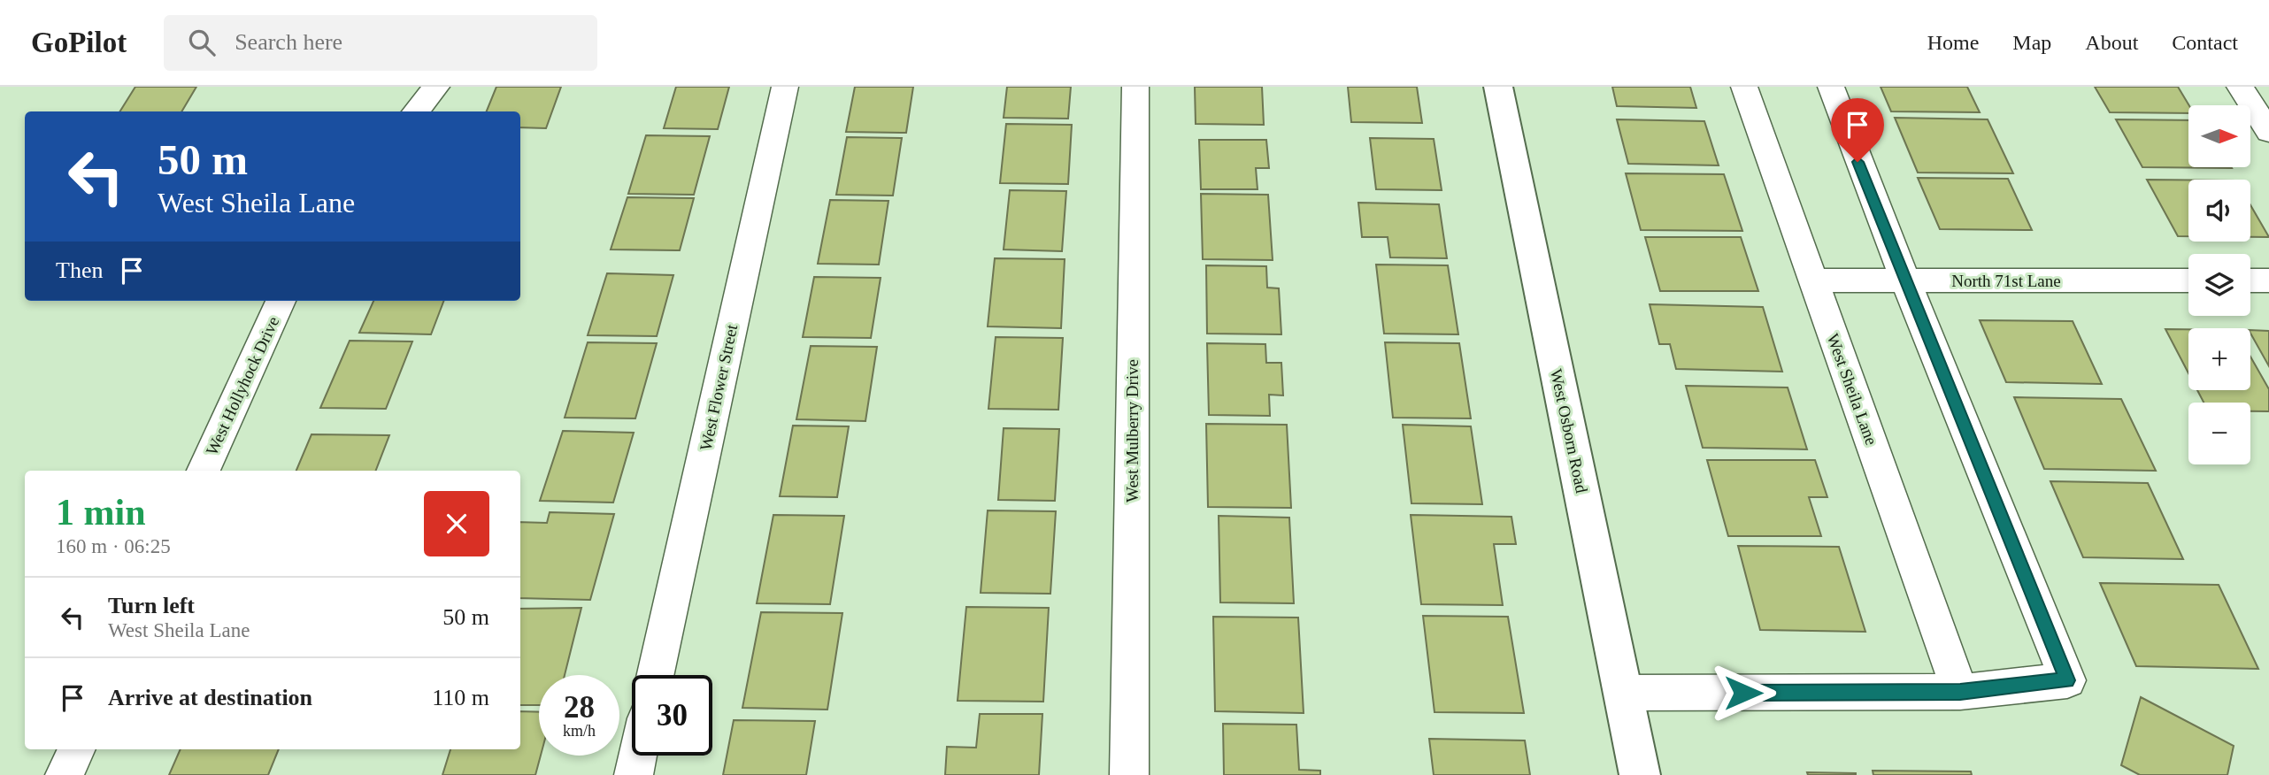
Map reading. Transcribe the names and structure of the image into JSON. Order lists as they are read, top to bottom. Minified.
{"streets":{"street":["North 71st Lane","West Hollyhock Drive","West Flower Street","West Sheila Lane","West Mulberry Drive","West Osborn Road"]},"crossings":[["North 71st Lane","West Sheila Lane"]],"north":"right","page":{"header":"GoPilot","search":"Search here","nav":["Home","Map","About","Contact"],"map_buttons":["+","−"],"turn":["50 m","West Sheila Lane"],"then":"Then","heading":["1 min","160 m · 06:25"],"list":[{"name":"Turn left","note":"West Sheila Lane","value":"50 m"},{"name":"Arrive at destination","value":"110 m"}],"speed":"28 km/h","limit":"30"}}
